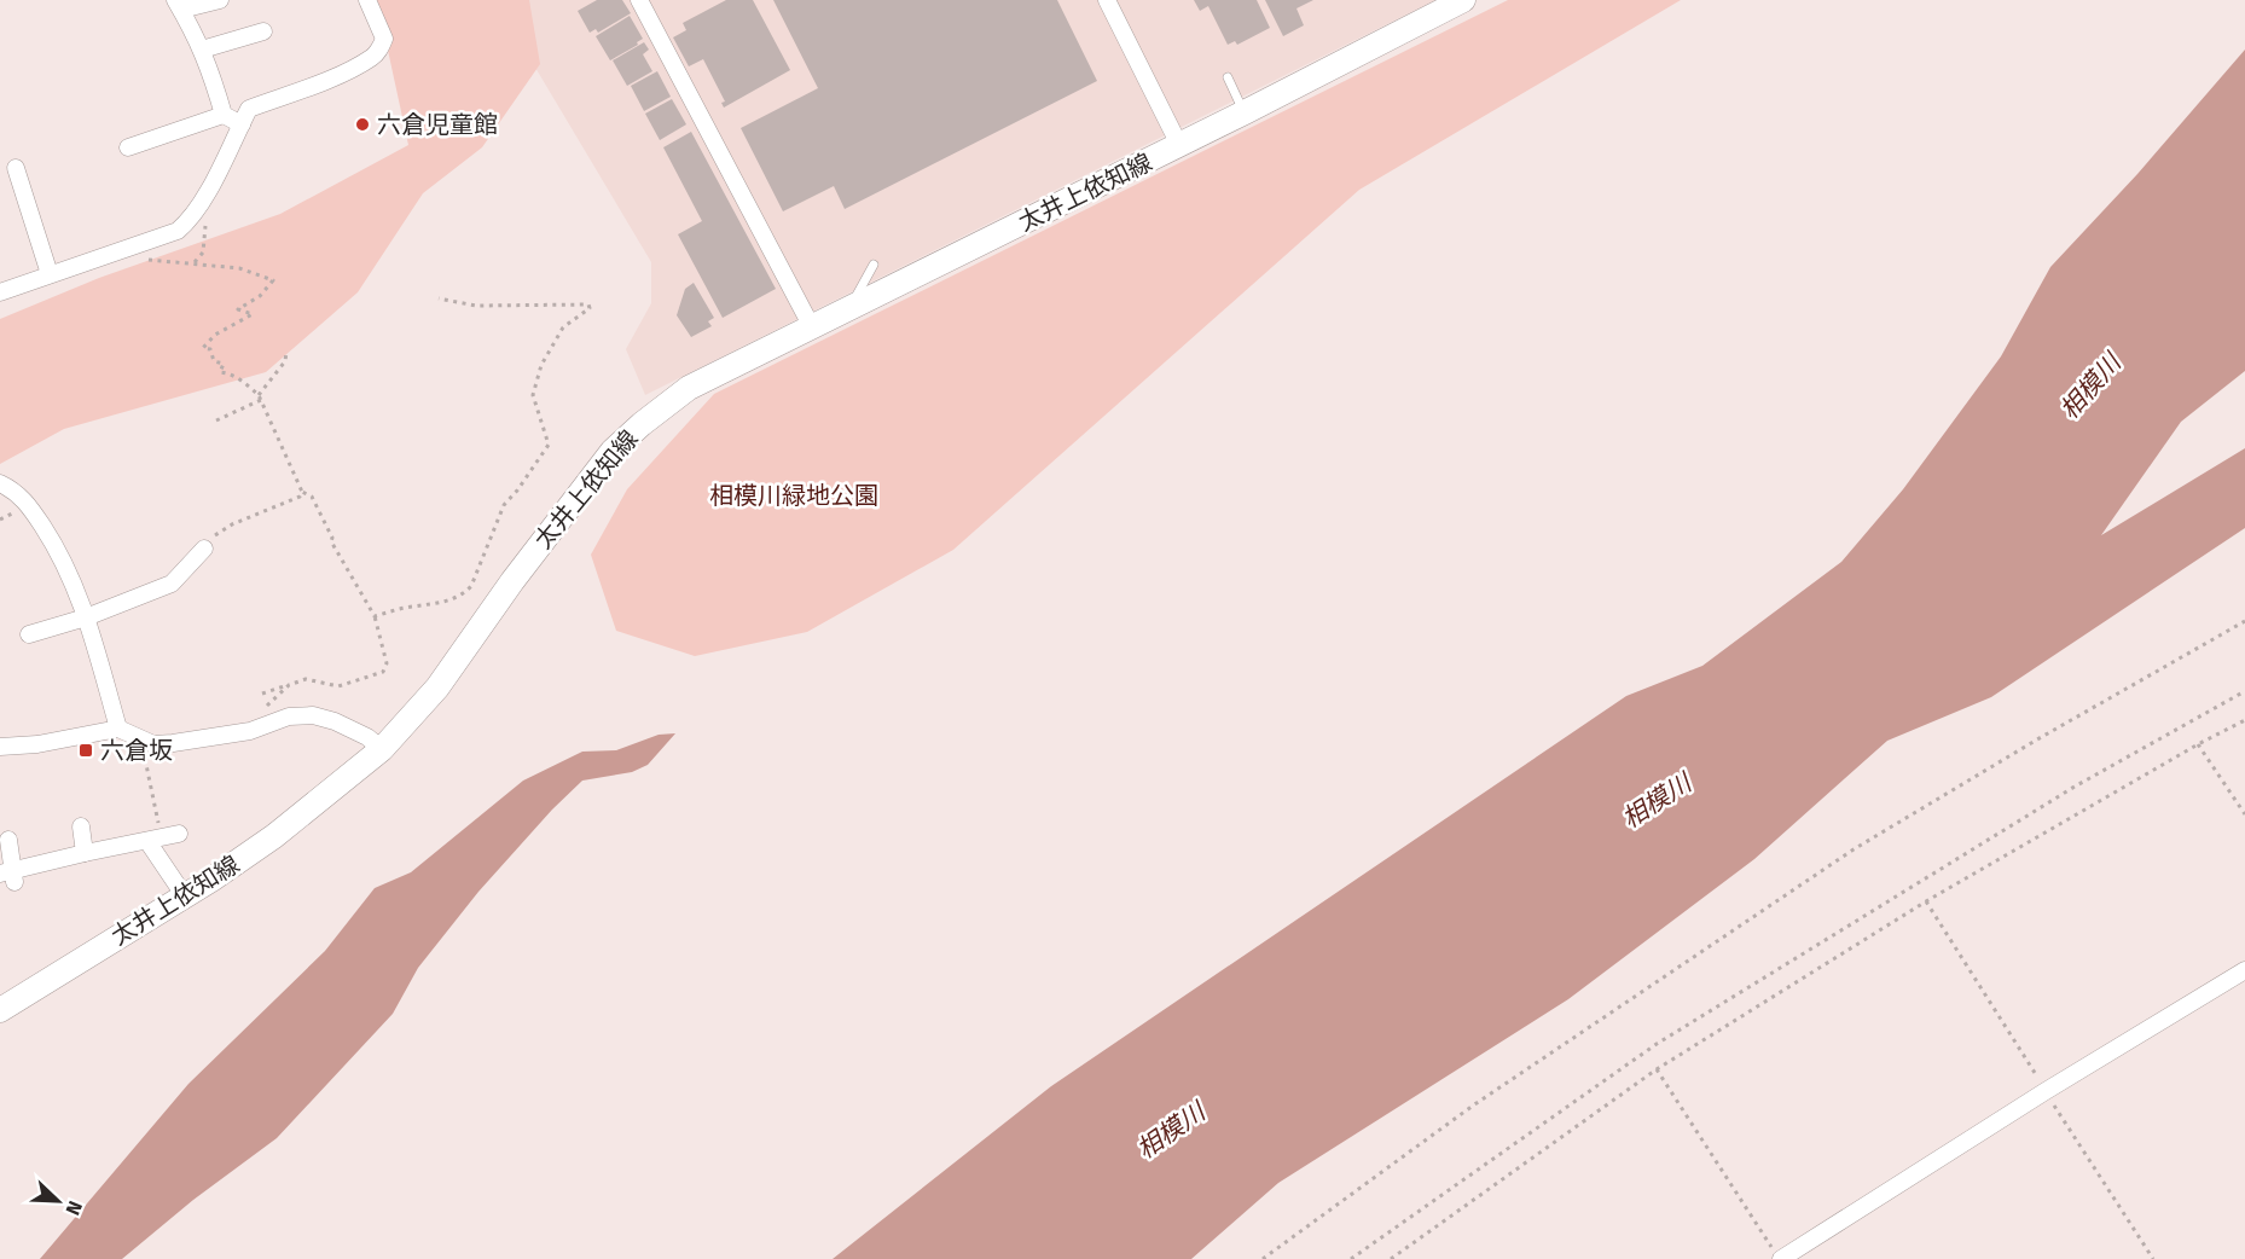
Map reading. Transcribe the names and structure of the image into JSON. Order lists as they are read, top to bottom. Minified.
{"streets":{"main road":["太井上依知線"]},"water":["相模川"],"parks":["相模川緑地公園"],"places":{"other":["六倉児童館"],"transit":["六倉坂"]},"north":"bottom right"}
